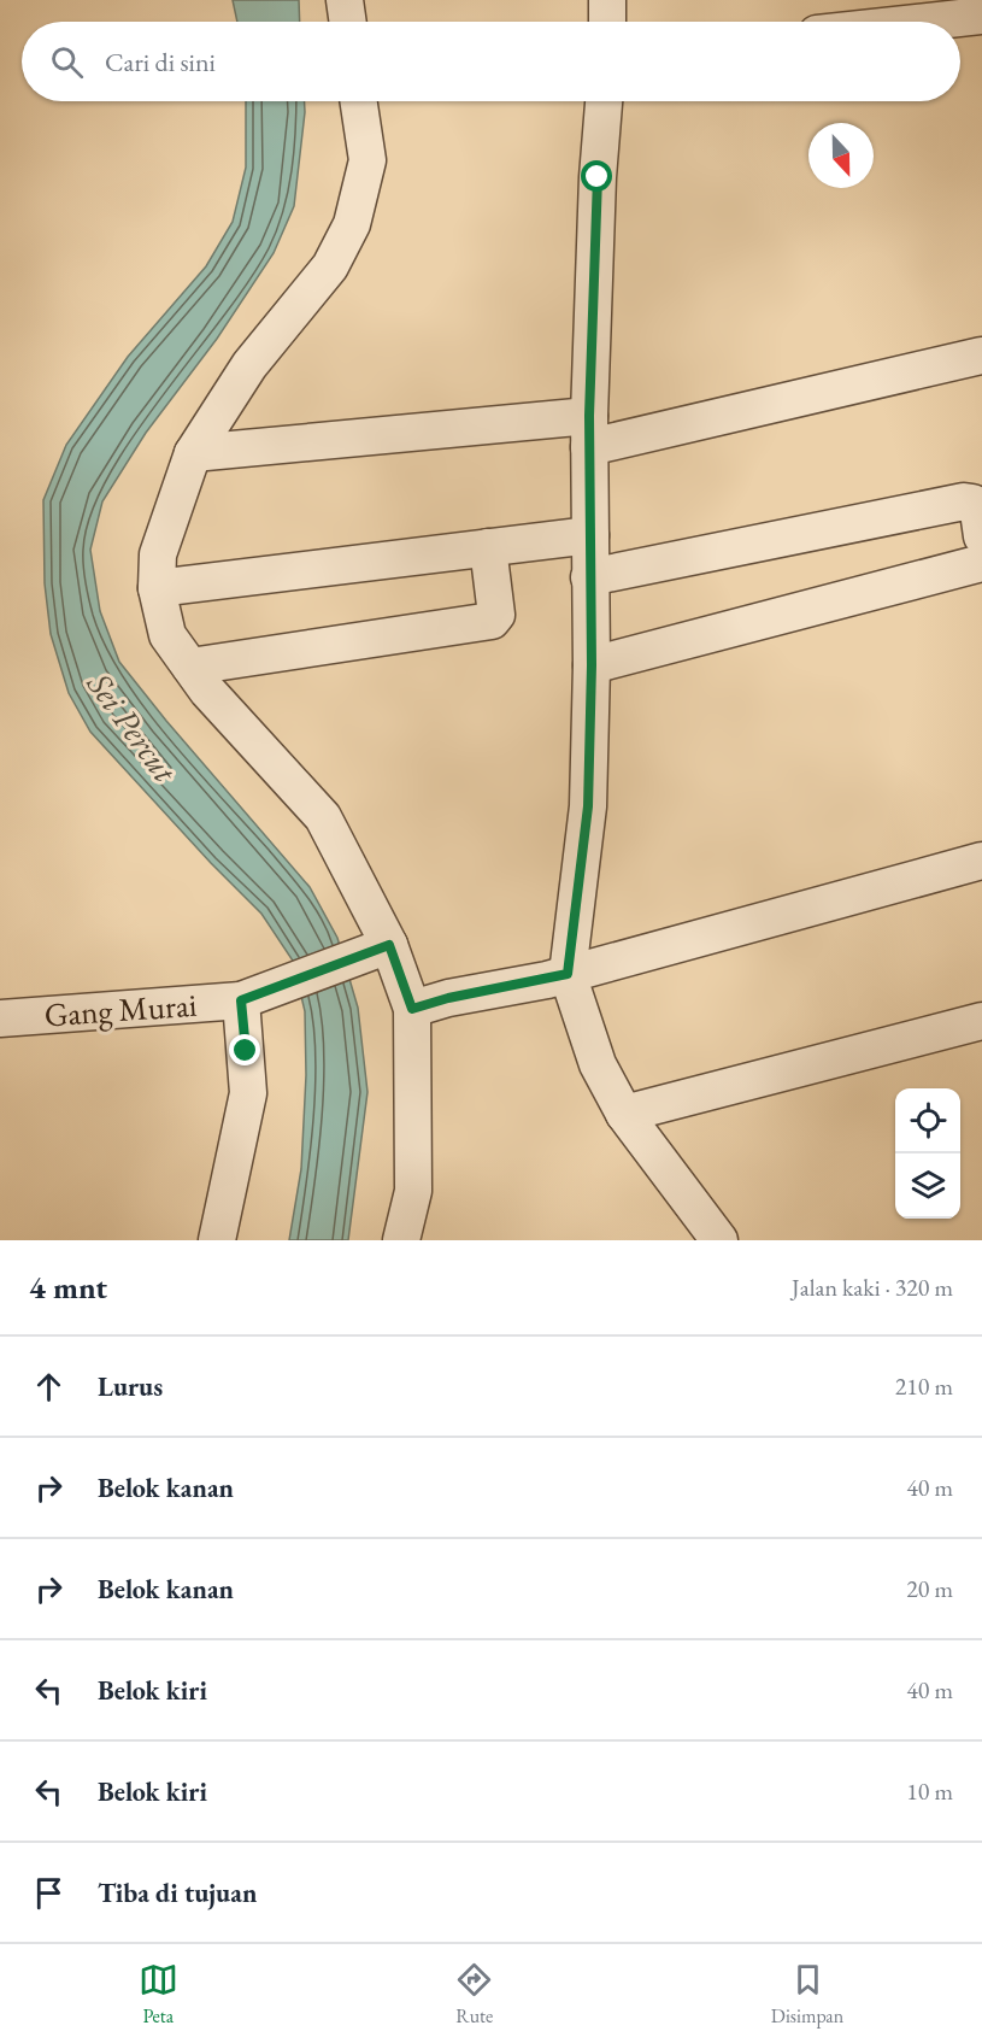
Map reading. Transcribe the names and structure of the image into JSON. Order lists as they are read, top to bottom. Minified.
{"streets":{"street":["Gang Murai"]},"water":["Sei Percut"],"north":"bottom","page":{"search":"Cari di sini","heading":["4 mnt","Jalan kaki · 320 m"],"list":[["Lurus","210 m"],["Belok kanan","40 m"],["Belok kanan","20 m"],["Belok kiri","40 m"],["Belok kiri","10 m"],"Tiba di tujuan"],"nav":["Peta","Rute","Disimpan"]}}
